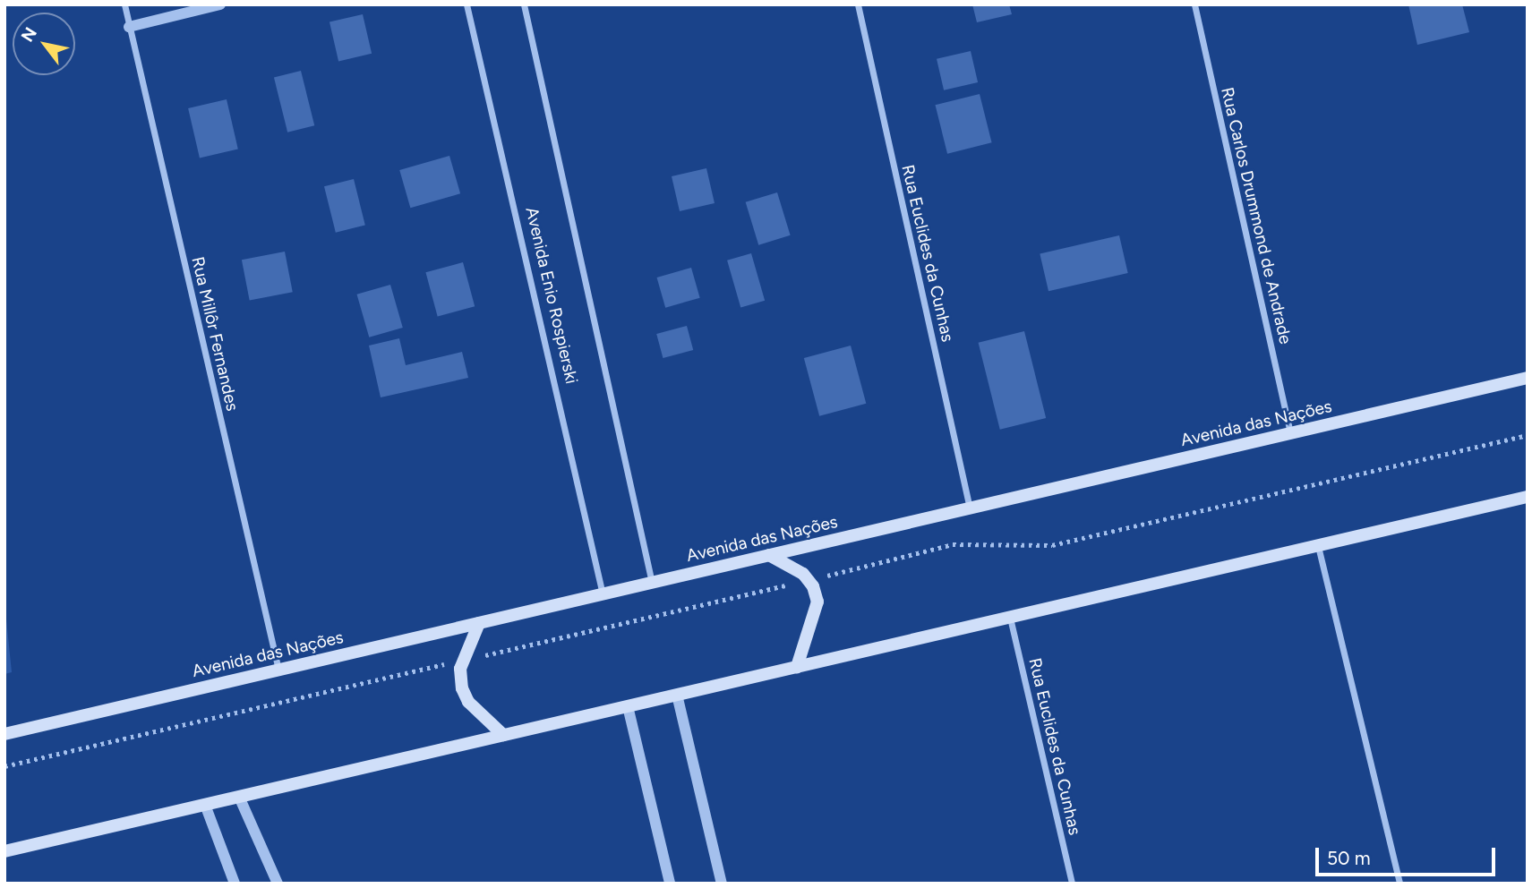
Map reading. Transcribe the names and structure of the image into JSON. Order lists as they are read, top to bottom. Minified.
{"streets":{"main road":["Avenida das Nações"],"street":["Rua Carlos Drummond de Andrade","Rua Euclides da Cunhas","Avenida Enio Rospierski","Rua Millôr Fernandes"]},"crossings":[["Rua Carlos Drummond de Andrade","Avenida das Nações"],["Rua Euclides da Cunhas","Avenida das Nações"],["Avenida Enio Rospierski","Avenida das Nações"],["Rua Millôr Fernandes","Avenida das Nações"]],"scale_bar":"50 m","north":"top left"}
